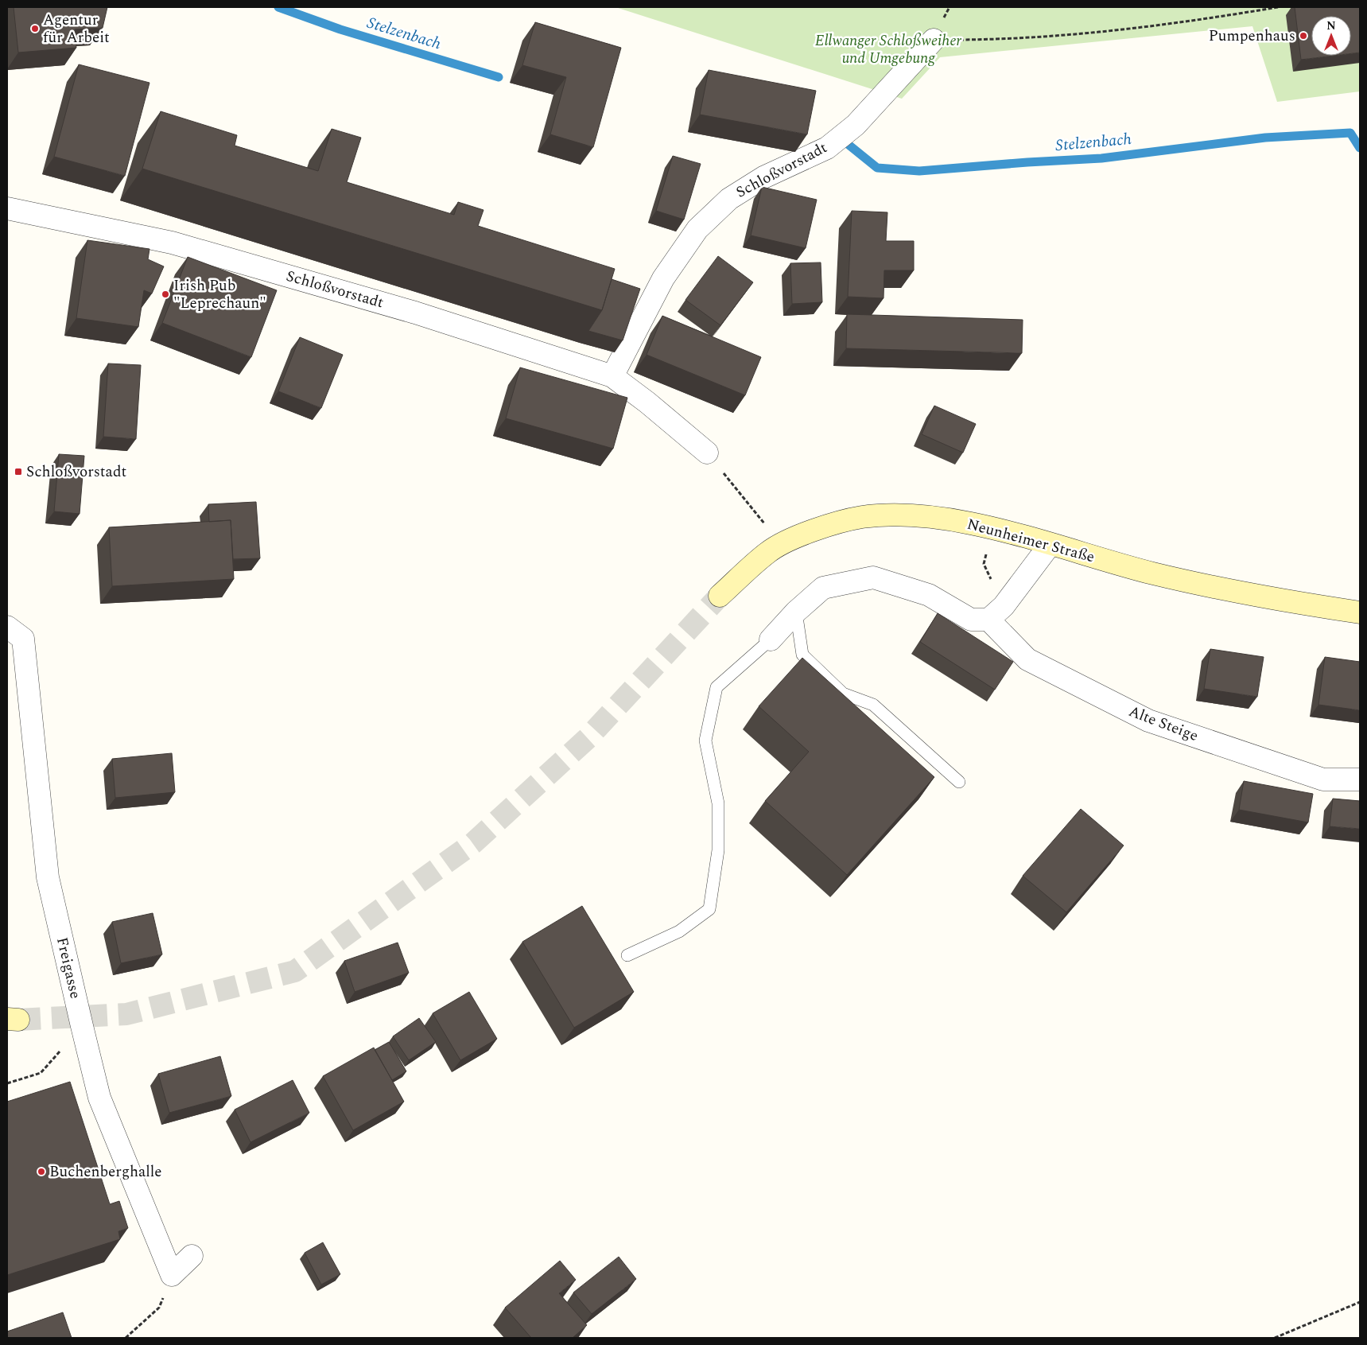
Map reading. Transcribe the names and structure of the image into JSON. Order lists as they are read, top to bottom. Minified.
{"streets":{"street":["Schloßvorstadt","Neunheimer Straße","Alte Steige","Freigasse"]},"water":["Stelzenbach"],"parks":["Ellwanger Schloßweiher und Umgebung"],"places":{"other":["Agentur für Arbeit","Pumpenhaus","Irish Pub \"Leprechaun\"","Buchenberghalle"],"transit":["Schloßvorstadt"]},"north":"top"}
